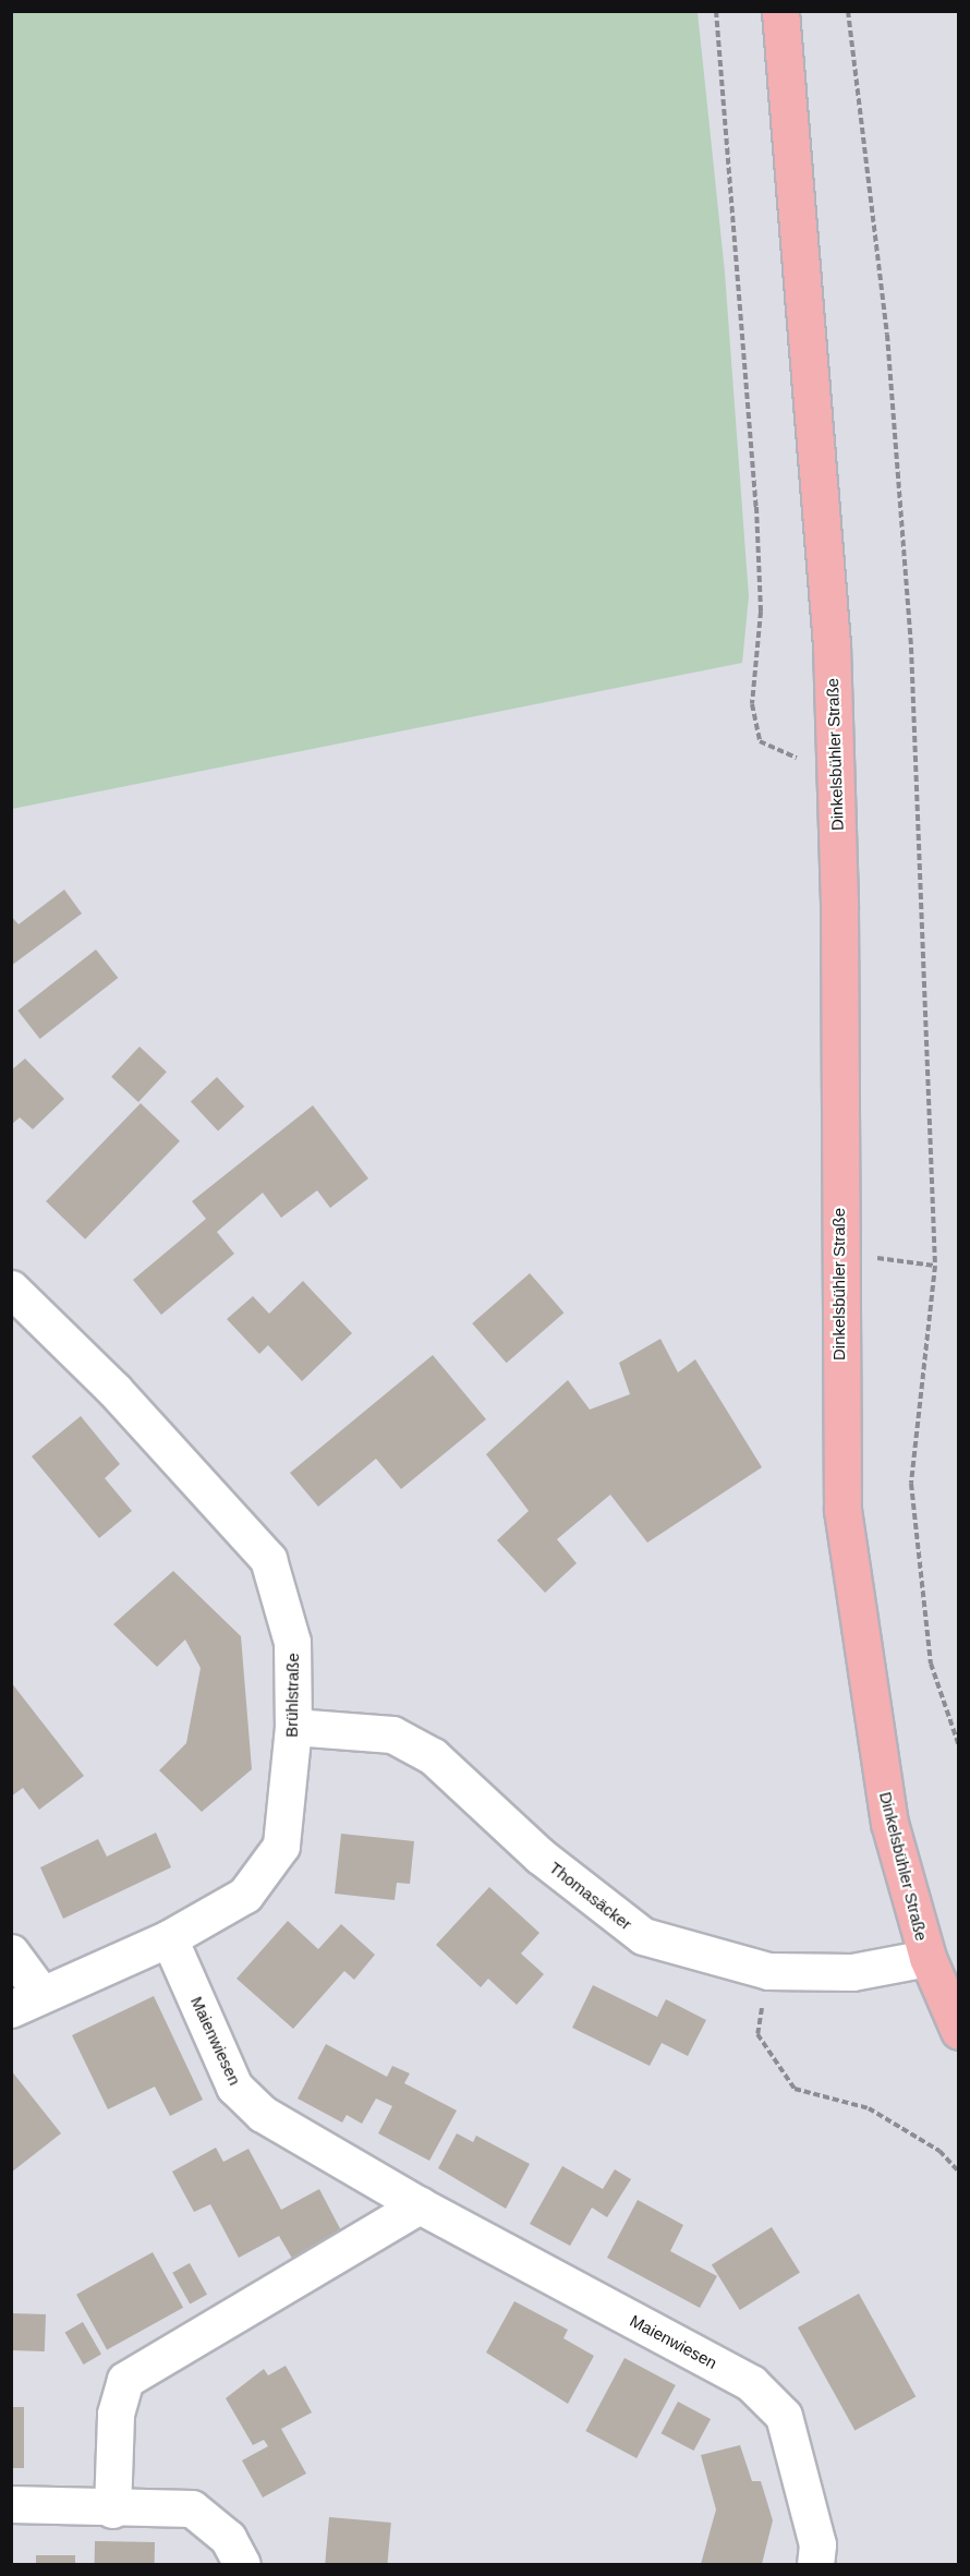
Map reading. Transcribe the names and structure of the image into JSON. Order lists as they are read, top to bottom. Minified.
{"streets":{"main road":["Dinkelsbühler Straße"],"street":["Brühlstraße","Thomasäcker","Maienwiesen"]},"crossings":[["Dinkelsbühler Straße","Thomasäcker"],["Brühlstraße","Thomasäcker"],["Brühlstraße","Maienwiesen"]]}
